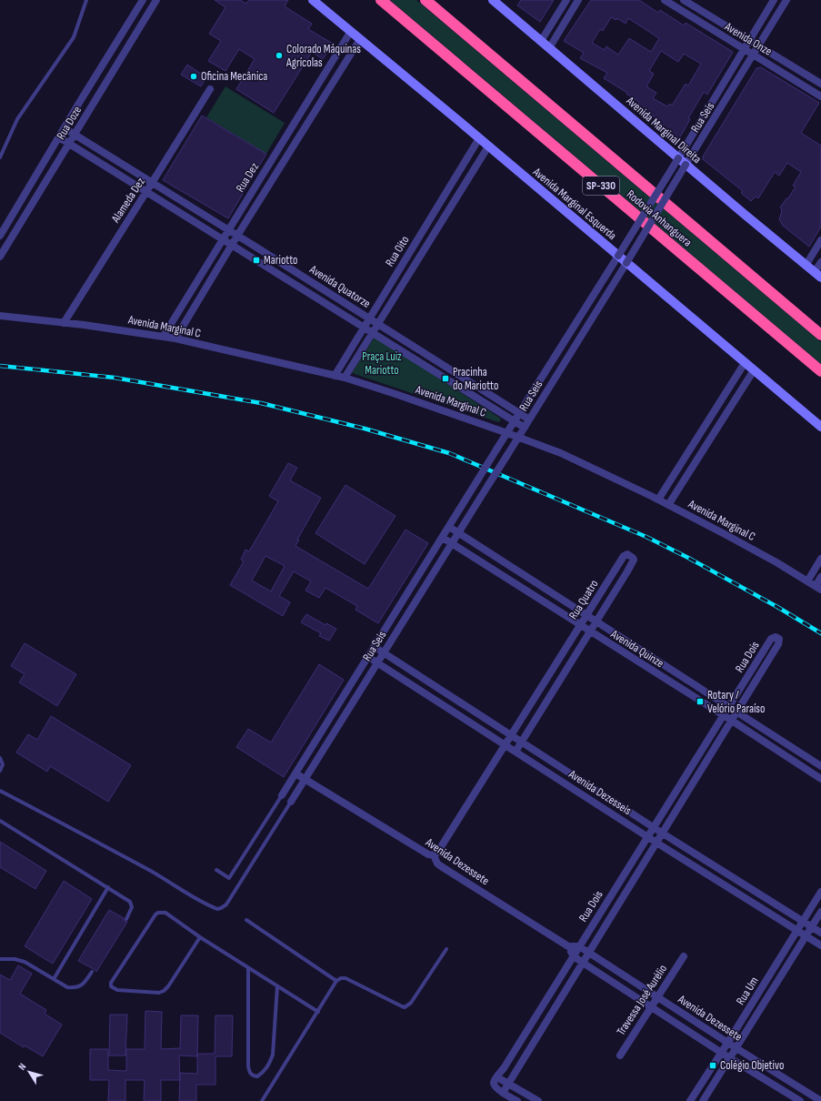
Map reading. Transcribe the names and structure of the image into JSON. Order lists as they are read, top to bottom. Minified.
{"streets":{"highway":["SP-330","Rodovia Anhanguera"],"main road":["Avenida Marginal Direita","Avenida Marginal Esquerda"],"street":["Avenida Onze","Rua Seis","Rua Doze","Rua Dez","Alameda Dez","Rua Oito","Avenida Quatorze","Avenida Marginal C","Rua Quatro","Avenida Quinze","Rua Dois","Avenida Dezesseis","Avenida Dezessete","Rua Um","Travessa José Aurélio"]},"crossings":[["Avenida Onze","Rua Seis"],["Rua Seis","Avenida Marginal Direita"],["Rua Seis","Avenida Marginal Esquerda"],["Rua Seis","Avenida Quatorze"],["Rua Seis","Avenida Marginal C"],["Rua Seis","Avenida Quinze"],["Rua Seis","Avenida Dezesseis"],["Rua Seis","Avenida Dezessete"],["Rua Doze","Avenida Quatorze"],["Rua Dez","Avenida Marginal Esquerda"],["Rua Dez","Avenida Quatorze"],["Rua Dez","Avenida Marginal C"],["Alameda Dez","Avenida Quatorze"],["Alameda Dez","Avenida Marginal C"],["Avenida Marginal Esquerda","Rua Oito"],["Rua Oito","Avenida Quatorze"],["Rua Oito","Avenida Marginal C"],["Rua Quatro","Avenida Quinze"],["Rua Quatro","Avenida Dezesseis"],["Rua Quatro","Avenida Dezessete"],["Avenida Quinze","Rua Dois"],["Rua Dois","Avenida Dezesseis"],["Rua Dois","Avenida Dezessete"],["Avenida Dezesseis","Rua Um"],["Avenida Dezessete","Rua Um"],["Avenida Dezessete","Travessa José Aurélio"]],"parks":["Praça Luiz Mariotto"],"places":{"other":["Colorado Máquinas Agrícolas","Oficina Mecânica"],"transit":["Mariotto","Pracinha do Mariotto","Rotary / Velório Paraíso","Colégio Objetivo"]},"north":"top left"}
